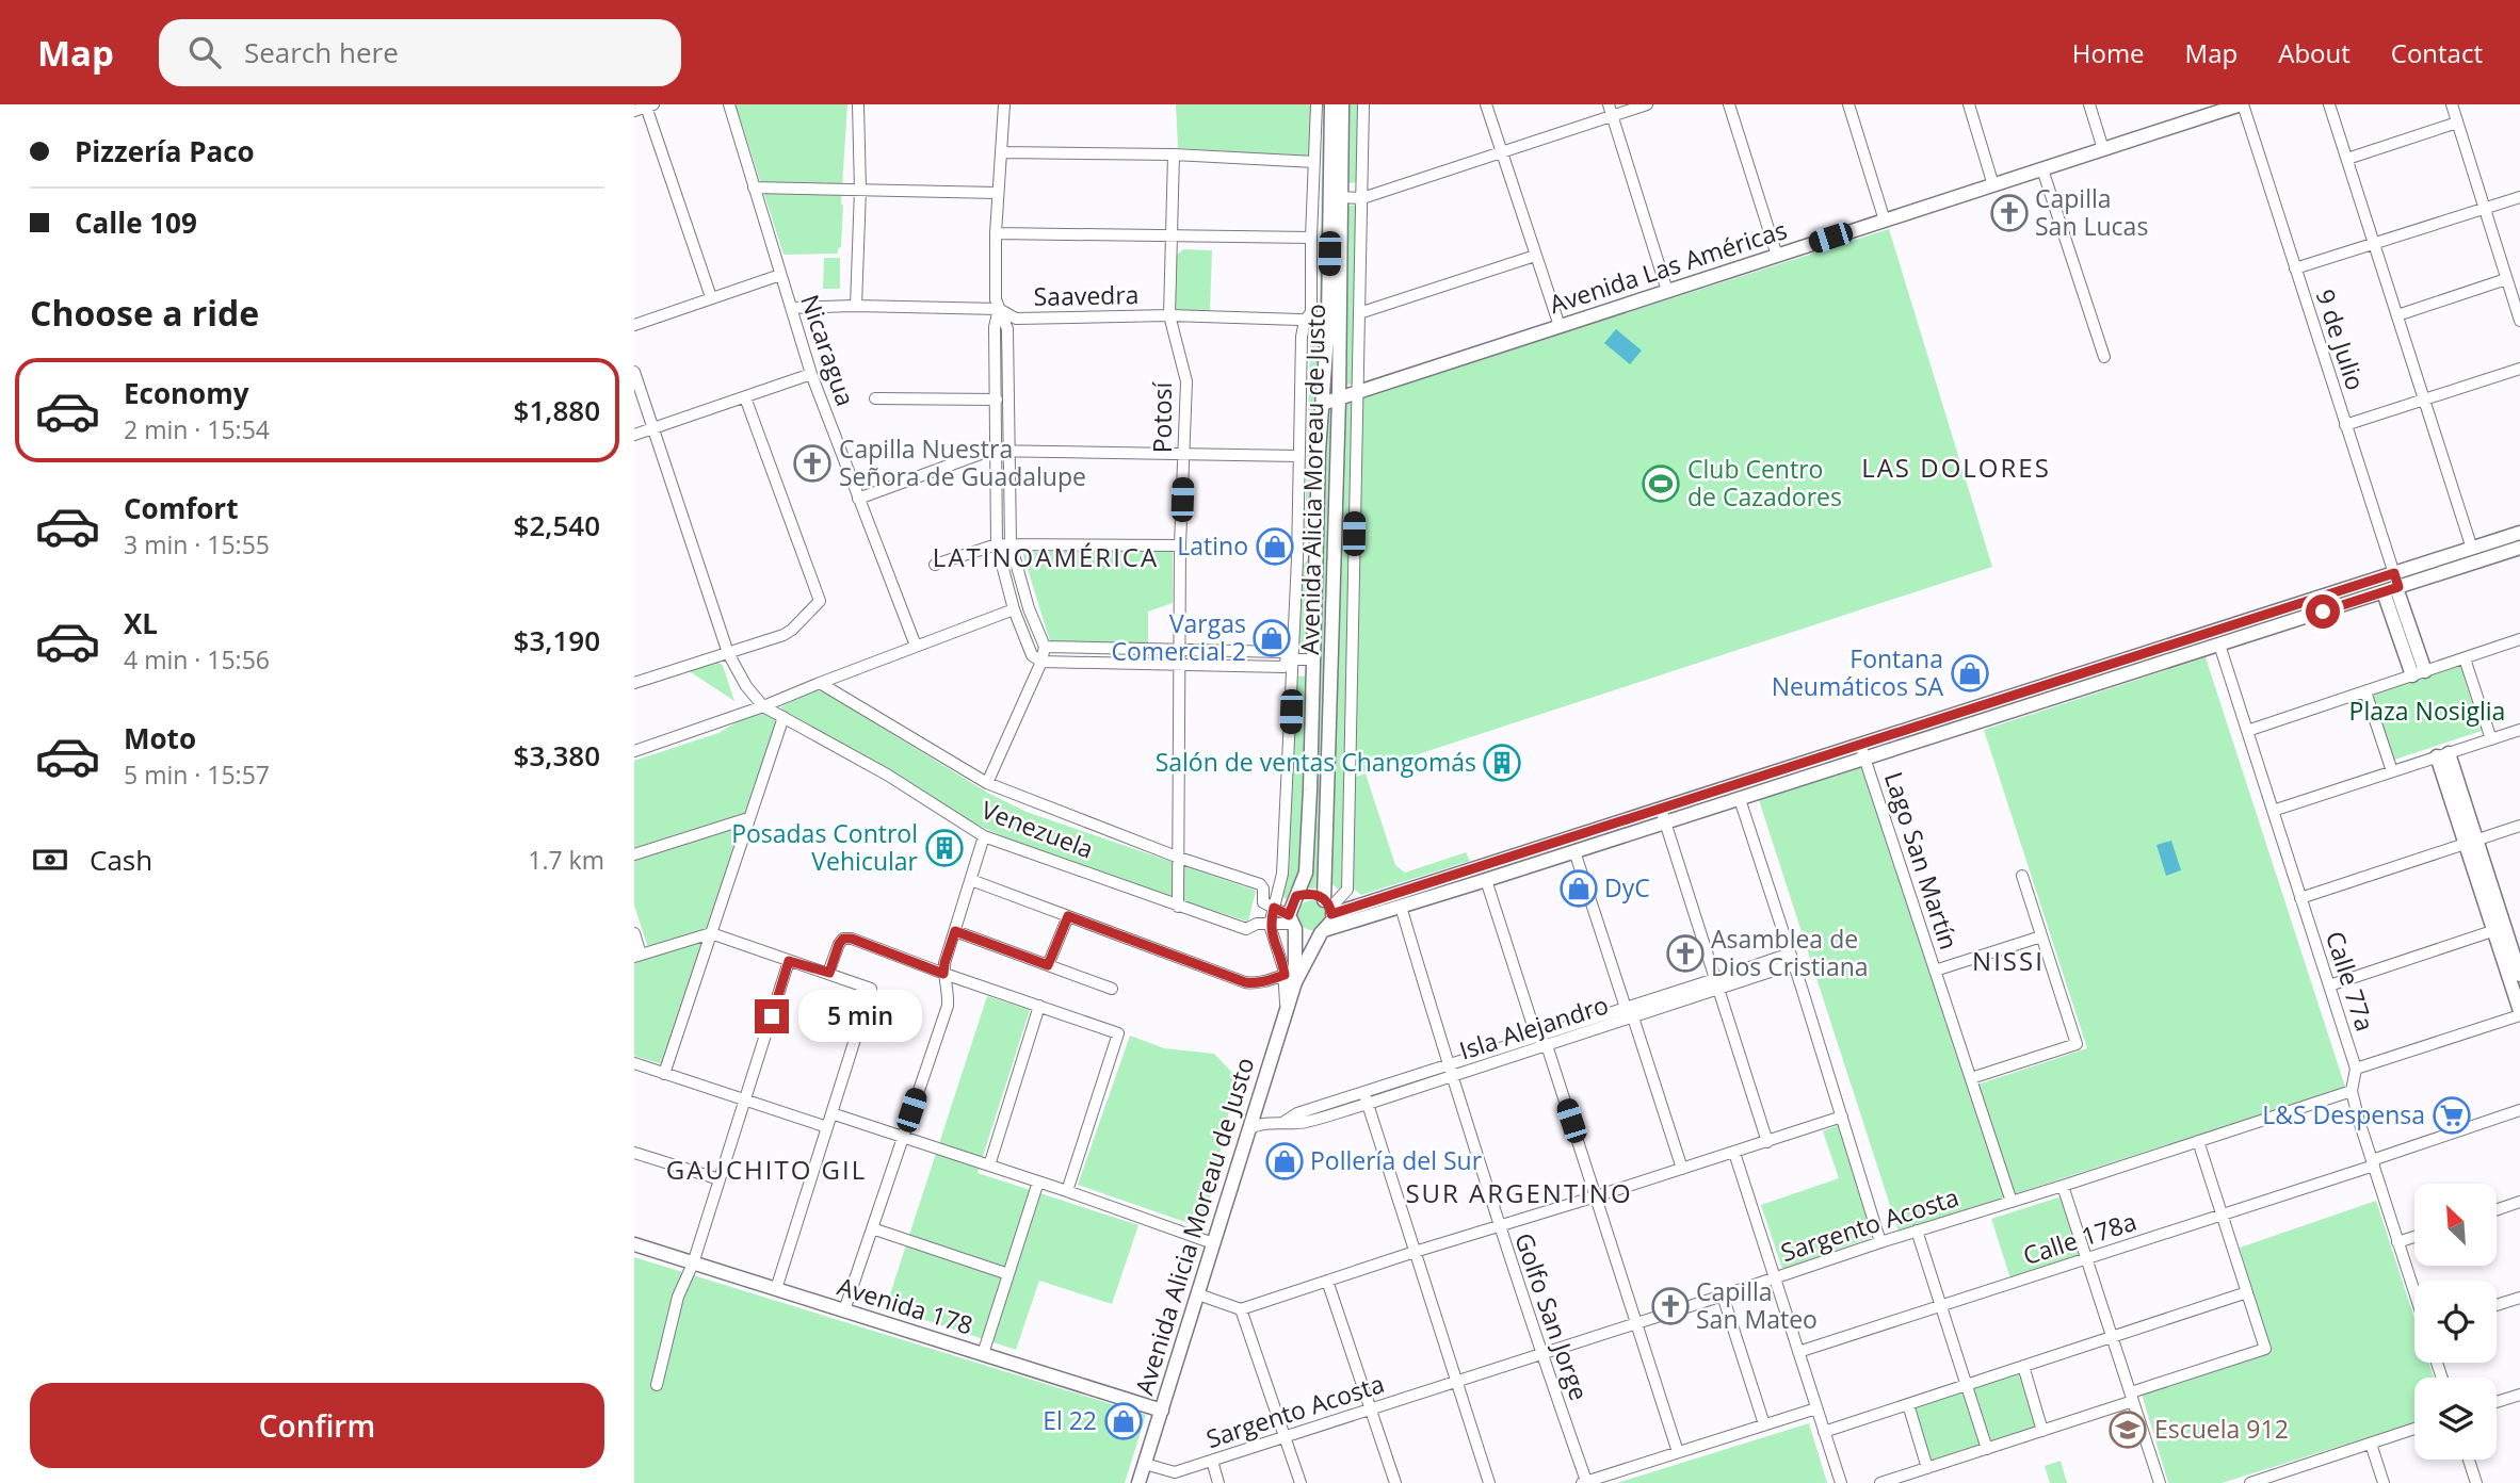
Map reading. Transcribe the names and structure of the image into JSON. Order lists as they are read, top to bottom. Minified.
{"streets":{"main road":["Avenida Las Américas","Avenida Alicia Moreau de Justo","Avenida 178"],"street":["Saavedra","9 de Julio","Nicaragua","Potosí","Venezuela","Lago San Martín","Calle 77a","Isla Alejandro","Sargento Acosta","Calle 178a","Golfo San Jorge"]},"crossings":[["Avenida Las Américas","9 de Julio"],["Avenida Las Américas","Avenida Alicia Moreau de Justo"],["Saavedra","Nicaragua"],["Saavedra","Potosí"],["Saavedra","Avenida Alicia Moreau de Justo"],["Potosí","Venezuela"],["Avenida Alicia Moreau de Justo","Venezuela"],["Avenida Alicia Moreau de Justo","Isla Alejandro"],["Avenida Alicia Moreau de Justo","Sargento Acosta"],["Avenida Alicia Moreau de Justo","Avenida 178"],["Lago San Martín","Sargento Acosta"],["Calle 77a","Sargento Acosta"],["Calle 77a","Calle 178a"],["Isla Alejandro","Golfo San Jorge"],["Sargento Acosta","Golfo San Jorge"]],"districts":["LAS DOLORES","LATINOAMÉRICA","NISSI","GAUCHITO GIL","SUR ARGENTINO"],"parks":["Plaza Nosiglia"],"places":{"church":["Capilla San Lucas","Capilla Nuestra Señora de Guadalupe","Asamblea de Dios Cristiana","Capilla San Mateo"],"sports":["Club Centro de Cazadores"],"shop":["Latino","Vargas Comercial 2","Fontana Neumáticos SA","DyC","Pollería del Sur","El 22"],"building":["Salón de ventas Changomás","Posadas Control Vehicular"],"supermarket":["L&S Despensa"],"school or university":["Escuela 912"]},"north":"top left","page":{"header":"Map","search":"Search here","nav":["Home","Map","About","Contact"],"banner":["Pizzería Paco","Calle 109"],"heading":"Choose a ride","list":[{"name":"Economy","note":"2 min · 15:54","value":"$1,880"},{"name":"Comfort","note":"3 min · 15:55","value":"$2,540"},{"name":"XL","note":"4 min · 15:56","value":"$3,190"},{"name":"Moto","note":"5 min · 15:57","value":"$3,380"}],"pay":["Cash","1.7 km"],"bubble":"5 min","buttons":"Confirm"}}
